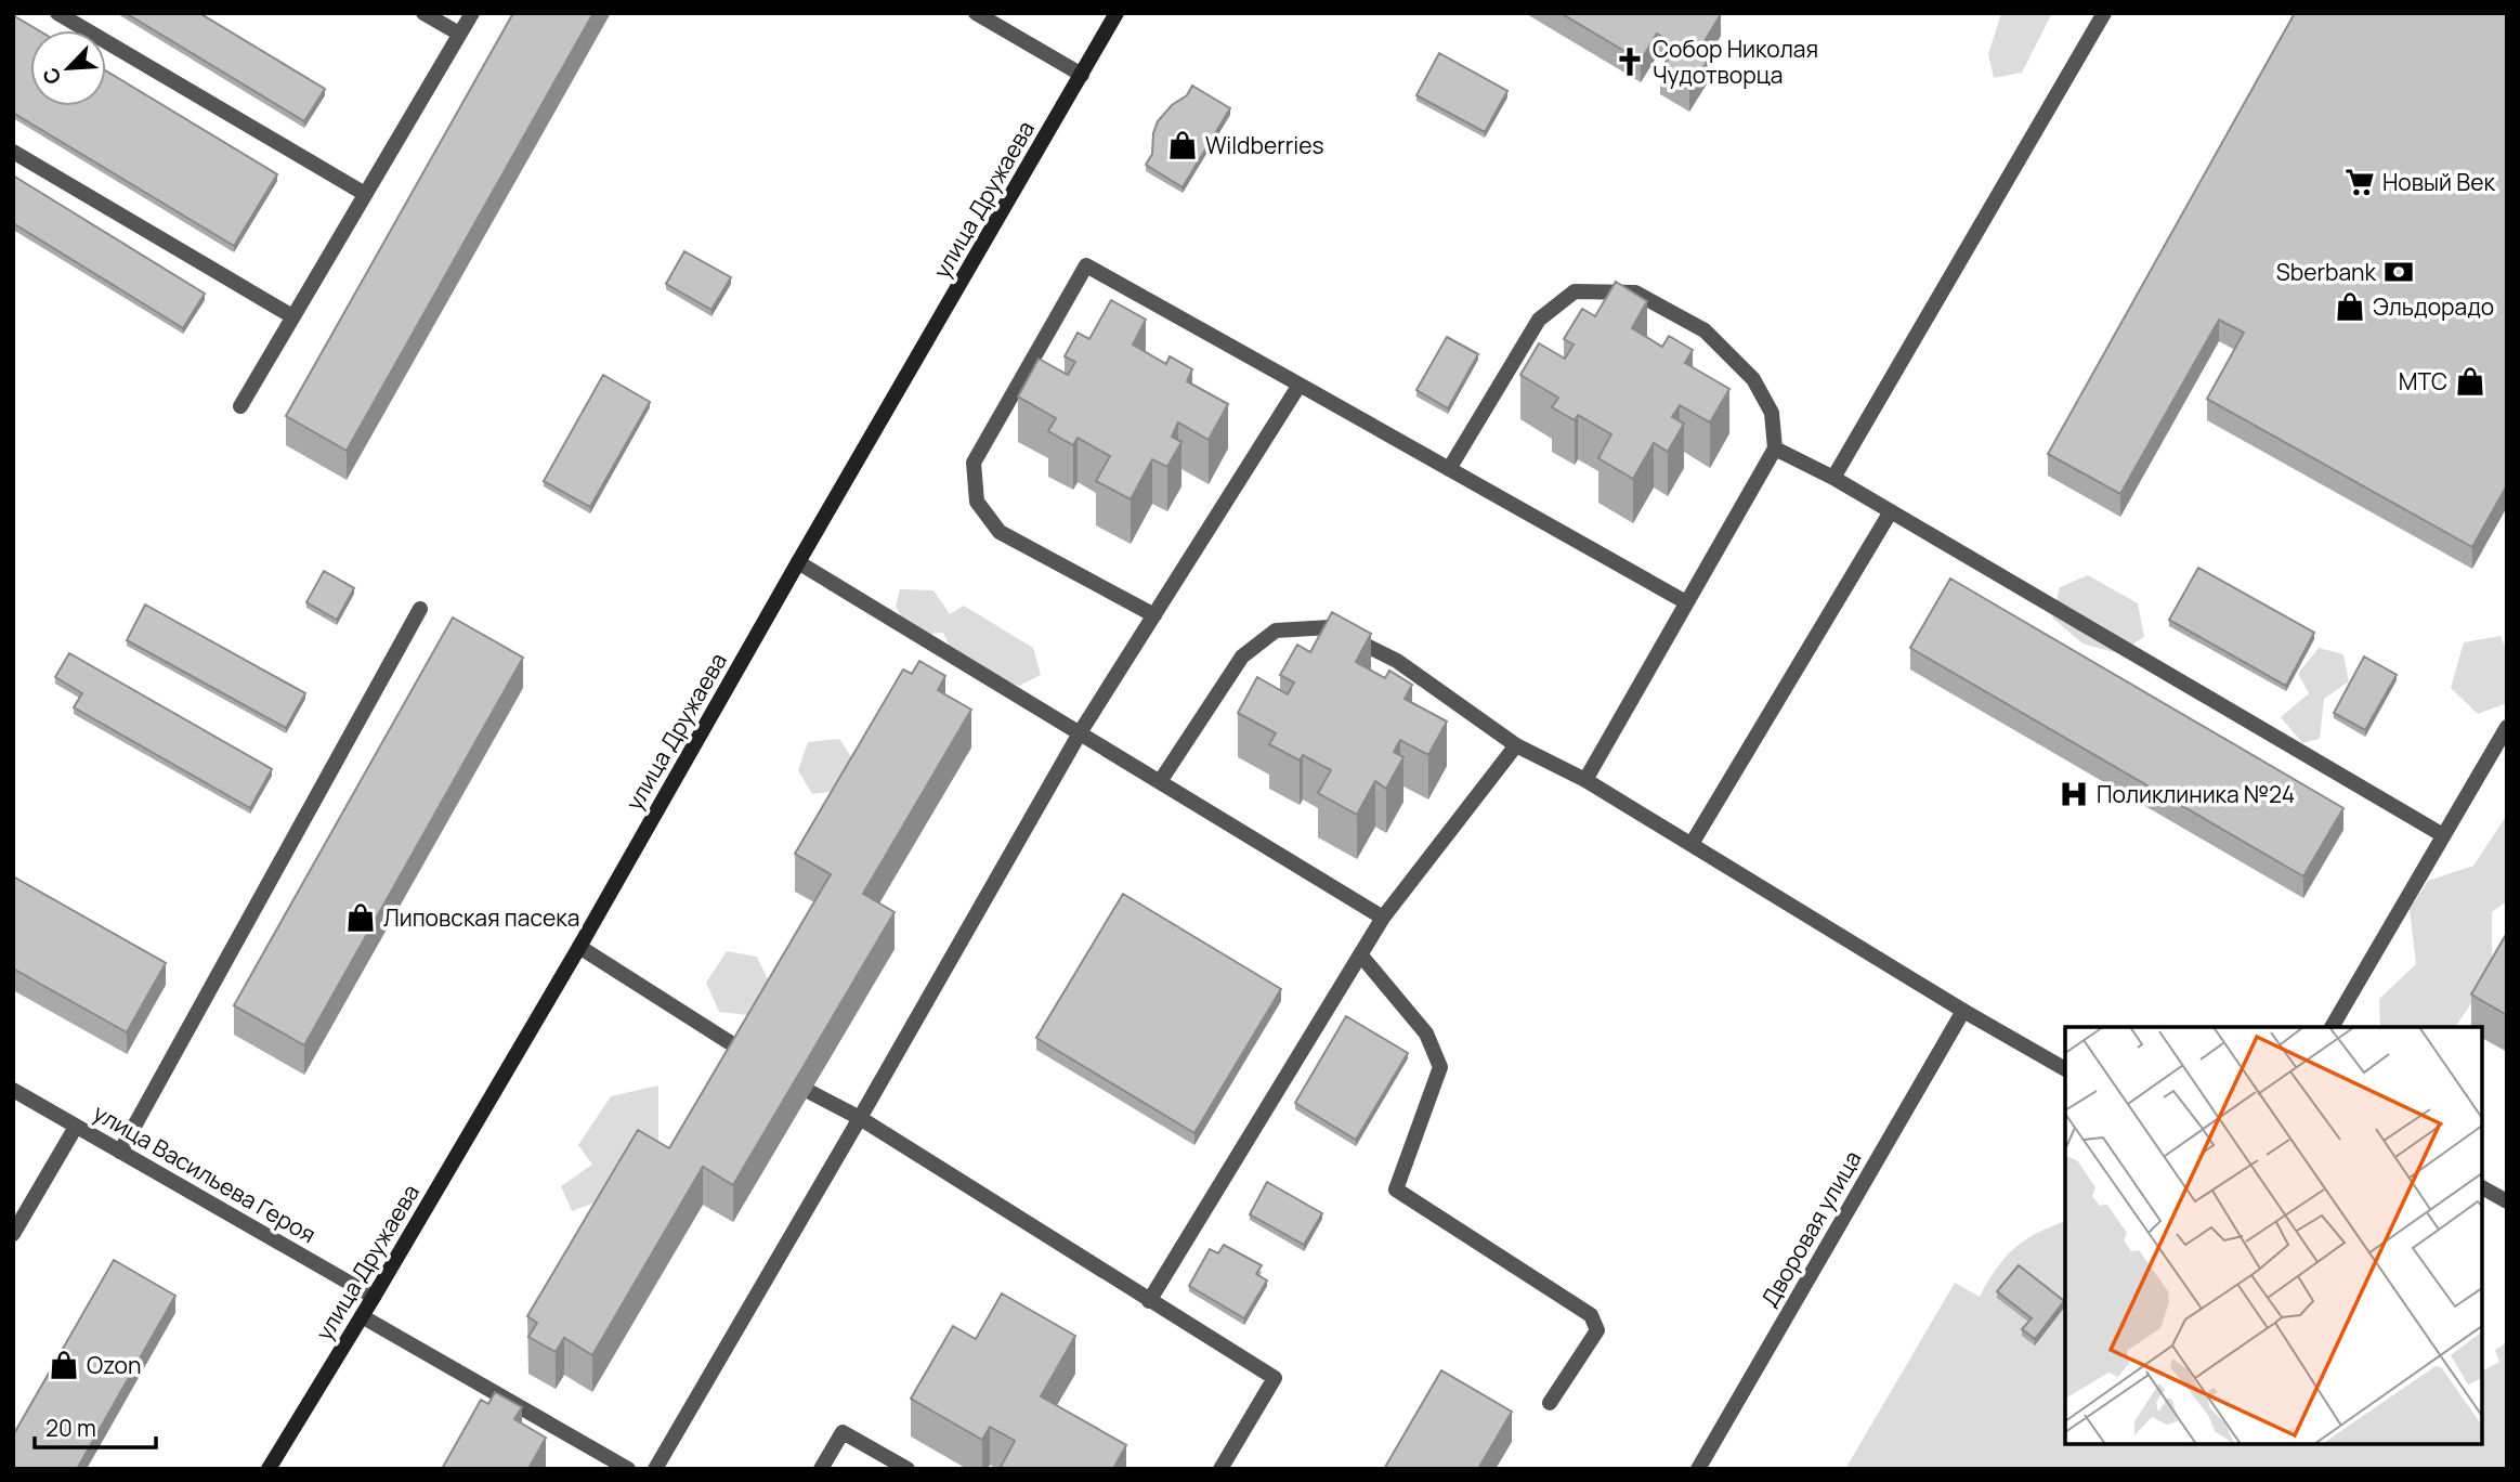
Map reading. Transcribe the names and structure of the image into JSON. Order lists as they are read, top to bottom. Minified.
{"streets":{"street":["улица Дружаева","улица Васильева Героя","Дворовая улица"]},"crossings":[["улица Дружаева","улица Васильева Героя"]],"places":{"church":["Собор Николая Чудотворца"],"shop":["Wildberries","Эльдорадо","МТС","Липовская пасека","Ozon"],"supermarket":["Новый Век"],"bank":["Sberbank"],"hospital":["Поликлиника №24"]},"scale_bar":"20 m","north":"bottom left"}
